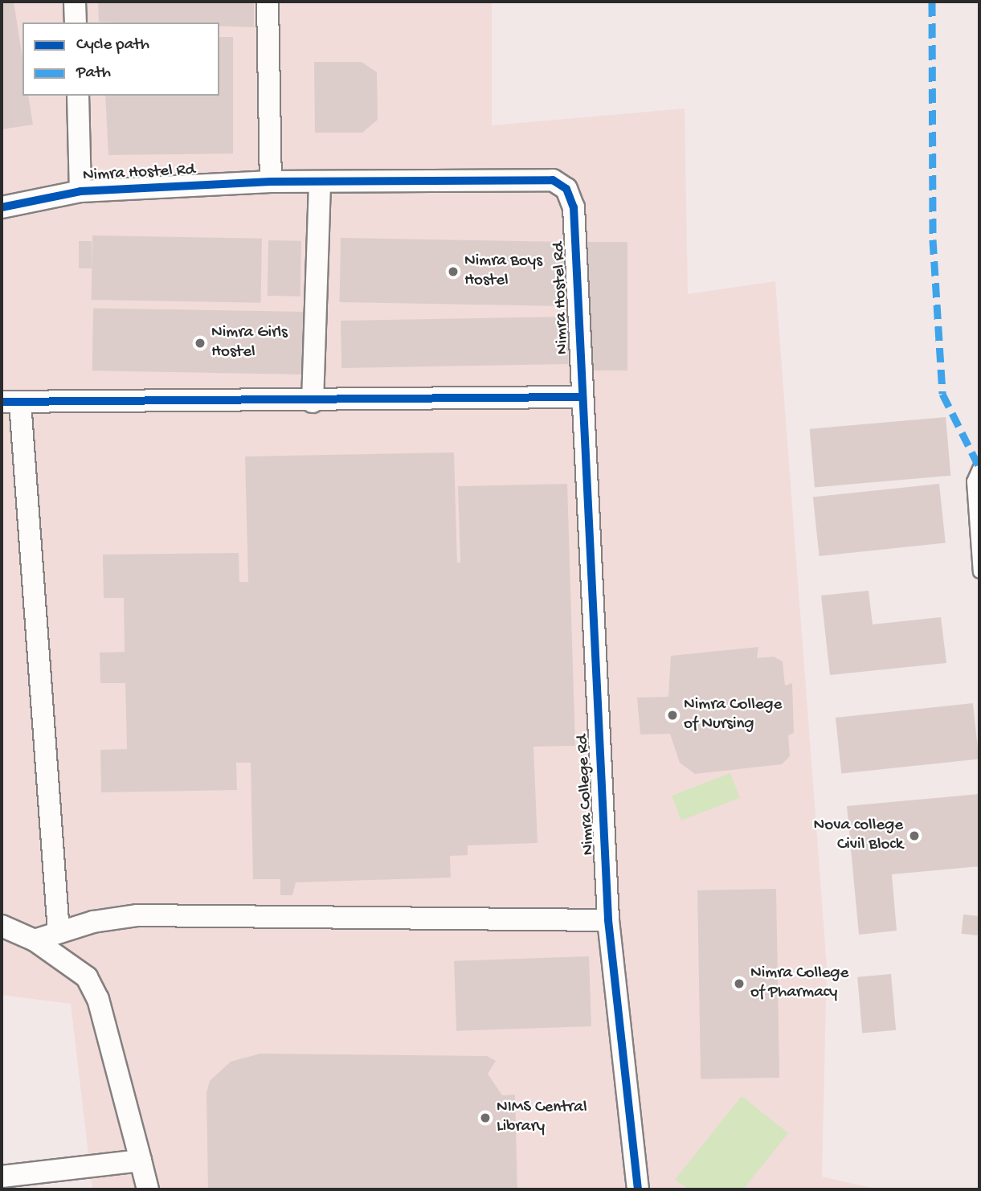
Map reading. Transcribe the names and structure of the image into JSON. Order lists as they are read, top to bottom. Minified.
{"streets":{"street":["Nimra Hostel Rd","Nimra College Rd"]},"crossings":[["Nimra Hostel Rd","Nimra College Rd"]],"places":["Nimra Boys Hostel","Nimra Girls Hostel","Nimra College of Nursing","Nova college Civil Block","Nimra College of Pharmacy","NIMS Central Library"],"legend":["Cycle path","Path"]}
